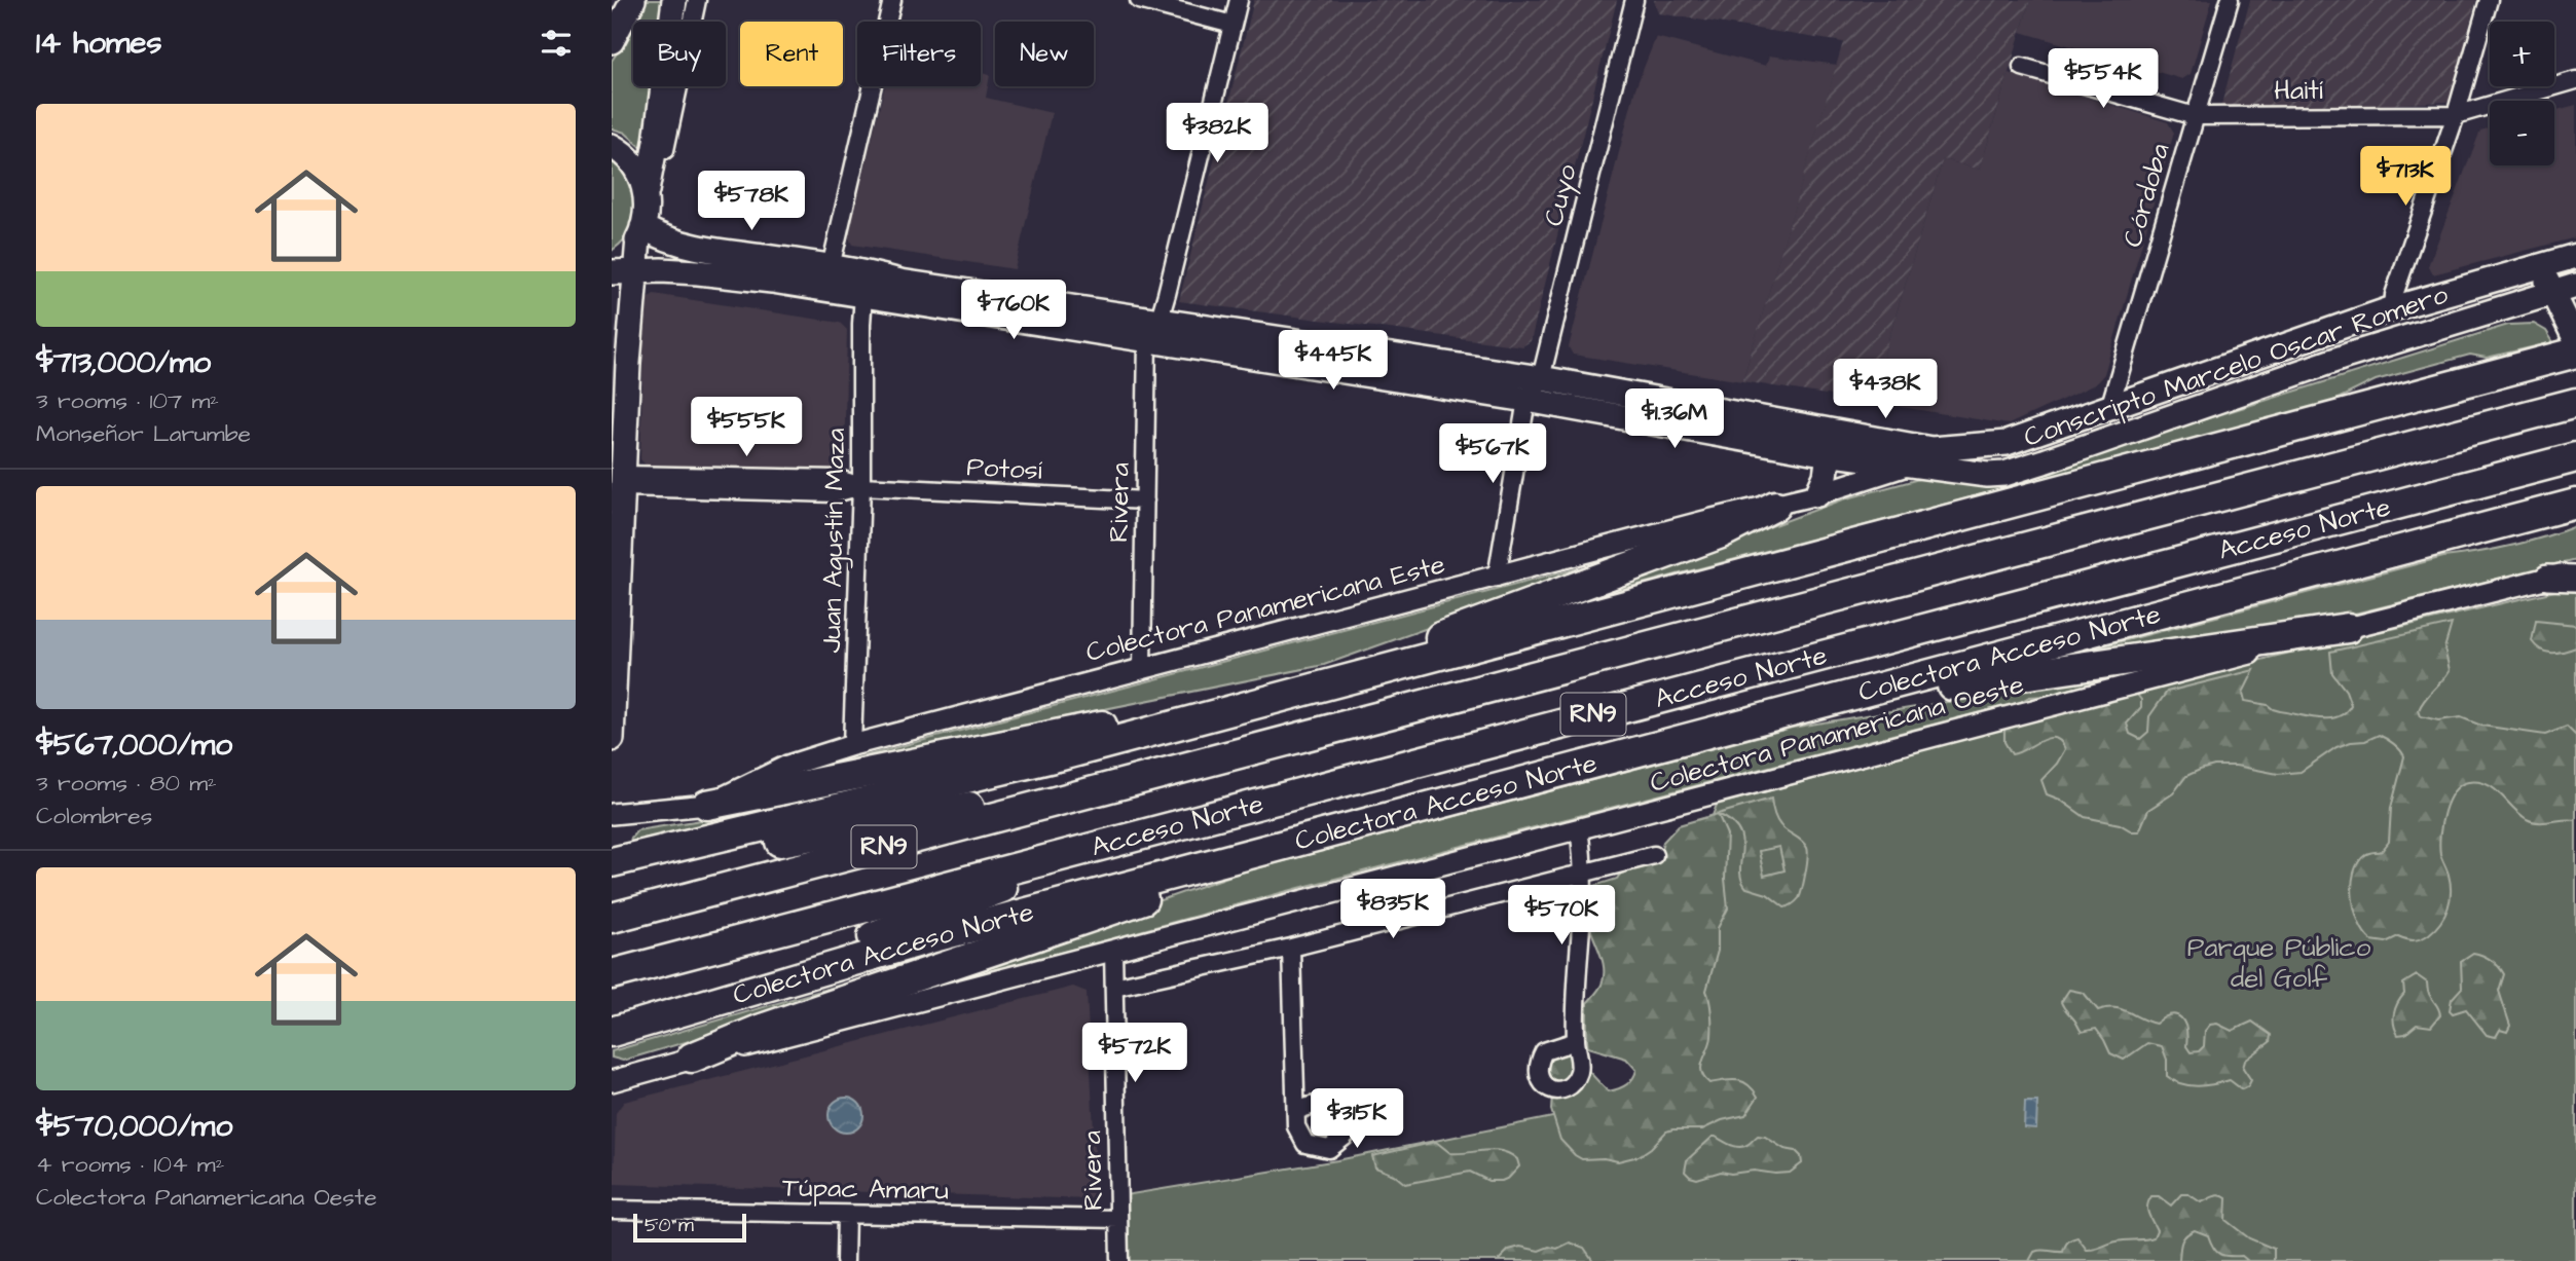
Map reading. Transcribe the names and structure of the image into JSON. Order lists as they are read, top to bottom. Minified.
{"streets":{"highway":["Acceso Norte","Colectora Acceso Norte","RN9"],"main road":["Conscripto Marcelo Oscar Romero"],"street":["Haití","Cuyo","Córdoba","Potosí","Rivera","Juan Agustín Maza","Colectora Panamericana Este","Colectora Panamericana Oeste","Túpac Amaru"]},"crossings":[["Haití","Córdoba"],["Córdoba","Conscripto Marcelo Oscar Romero"],["Conscripto Marcelo Oscar Romero","Colectora Panamericana Este"],["Potosí","Rivera"],["Potosí","Juan Agustín Maza"],["Rivera","Colectora Panamericana Este"],["Rivera","Colectora Panamericana Oeste"],["Rivera","Túpac Amaru"],["Juan Agustín Maza","Colectora Panamericana Este"]],"parks":["Parque Público del Golf"],"scale_bar":"50 m","page":{"heading":"14 homes","map_buttons":["+","−"],"chip":["Buy","Rent","Filters","New"],"price":["$554K","$382K","$713K","$578K","$760K","$445K","$438K","$1.36M","$555K","$567K","$835K","$570K","$572K","$315K"],"list":[{"name":"$713,000/mo","note":"3 rooms · 107 m² · Monseñor Larumbe"},{"name":"$567,000/mo","note":"3 rooms · 80 m² · Colombres"},{"name":"$570,000/mo","note":"4 rooms · 104 m² · Colectora Panamericana Oeste"}],"scale":"50 m"}}
